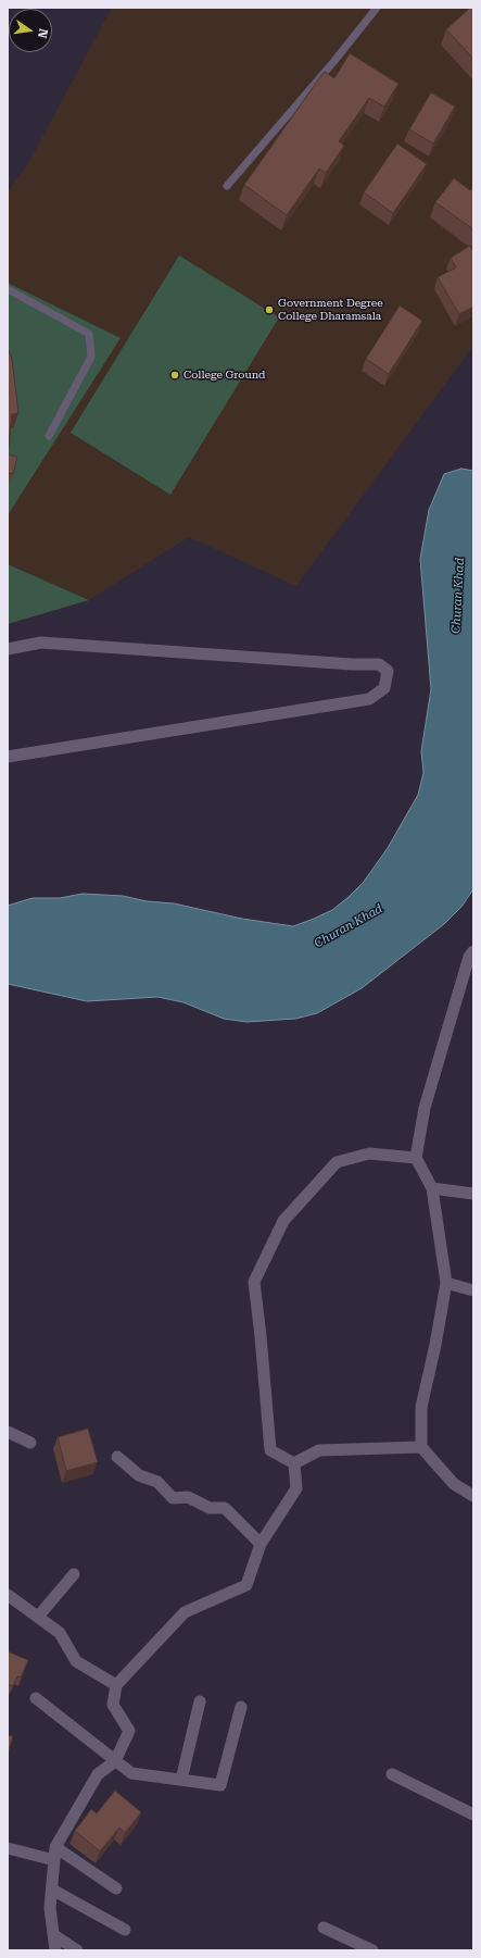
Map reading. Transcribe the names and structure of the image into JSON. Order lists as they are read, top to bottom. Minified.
{"water":["Churan Khad"],"places":["Government Degree College Dharamsala","College Ground"],"north":"right"}
